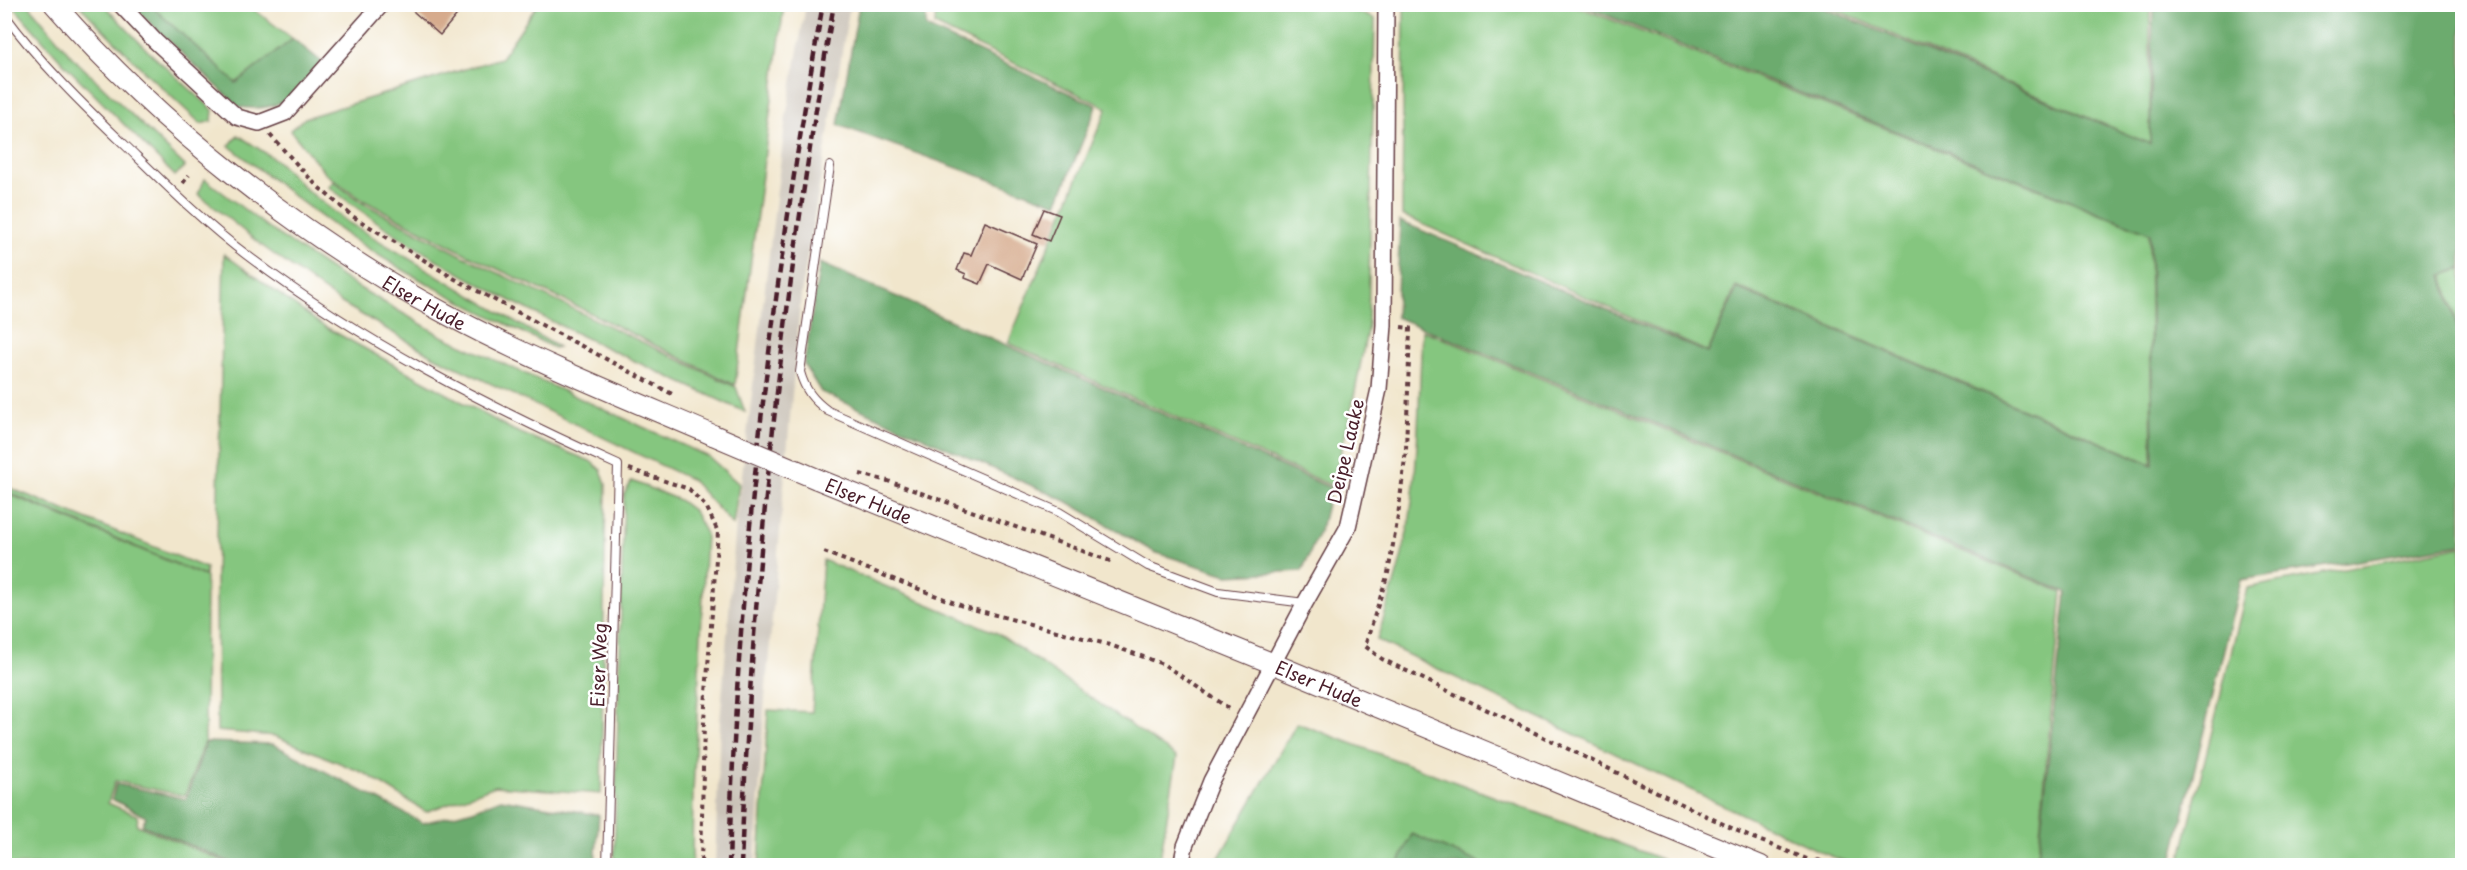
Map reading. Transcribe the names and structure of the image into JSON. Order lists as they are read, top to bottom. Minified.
{"streets":{"street":["Elser Hude","Deipe Laake"],"lane":["Eiser Weg"]},"crossings":[["Elser Hude","Deipe Laake"]]}
